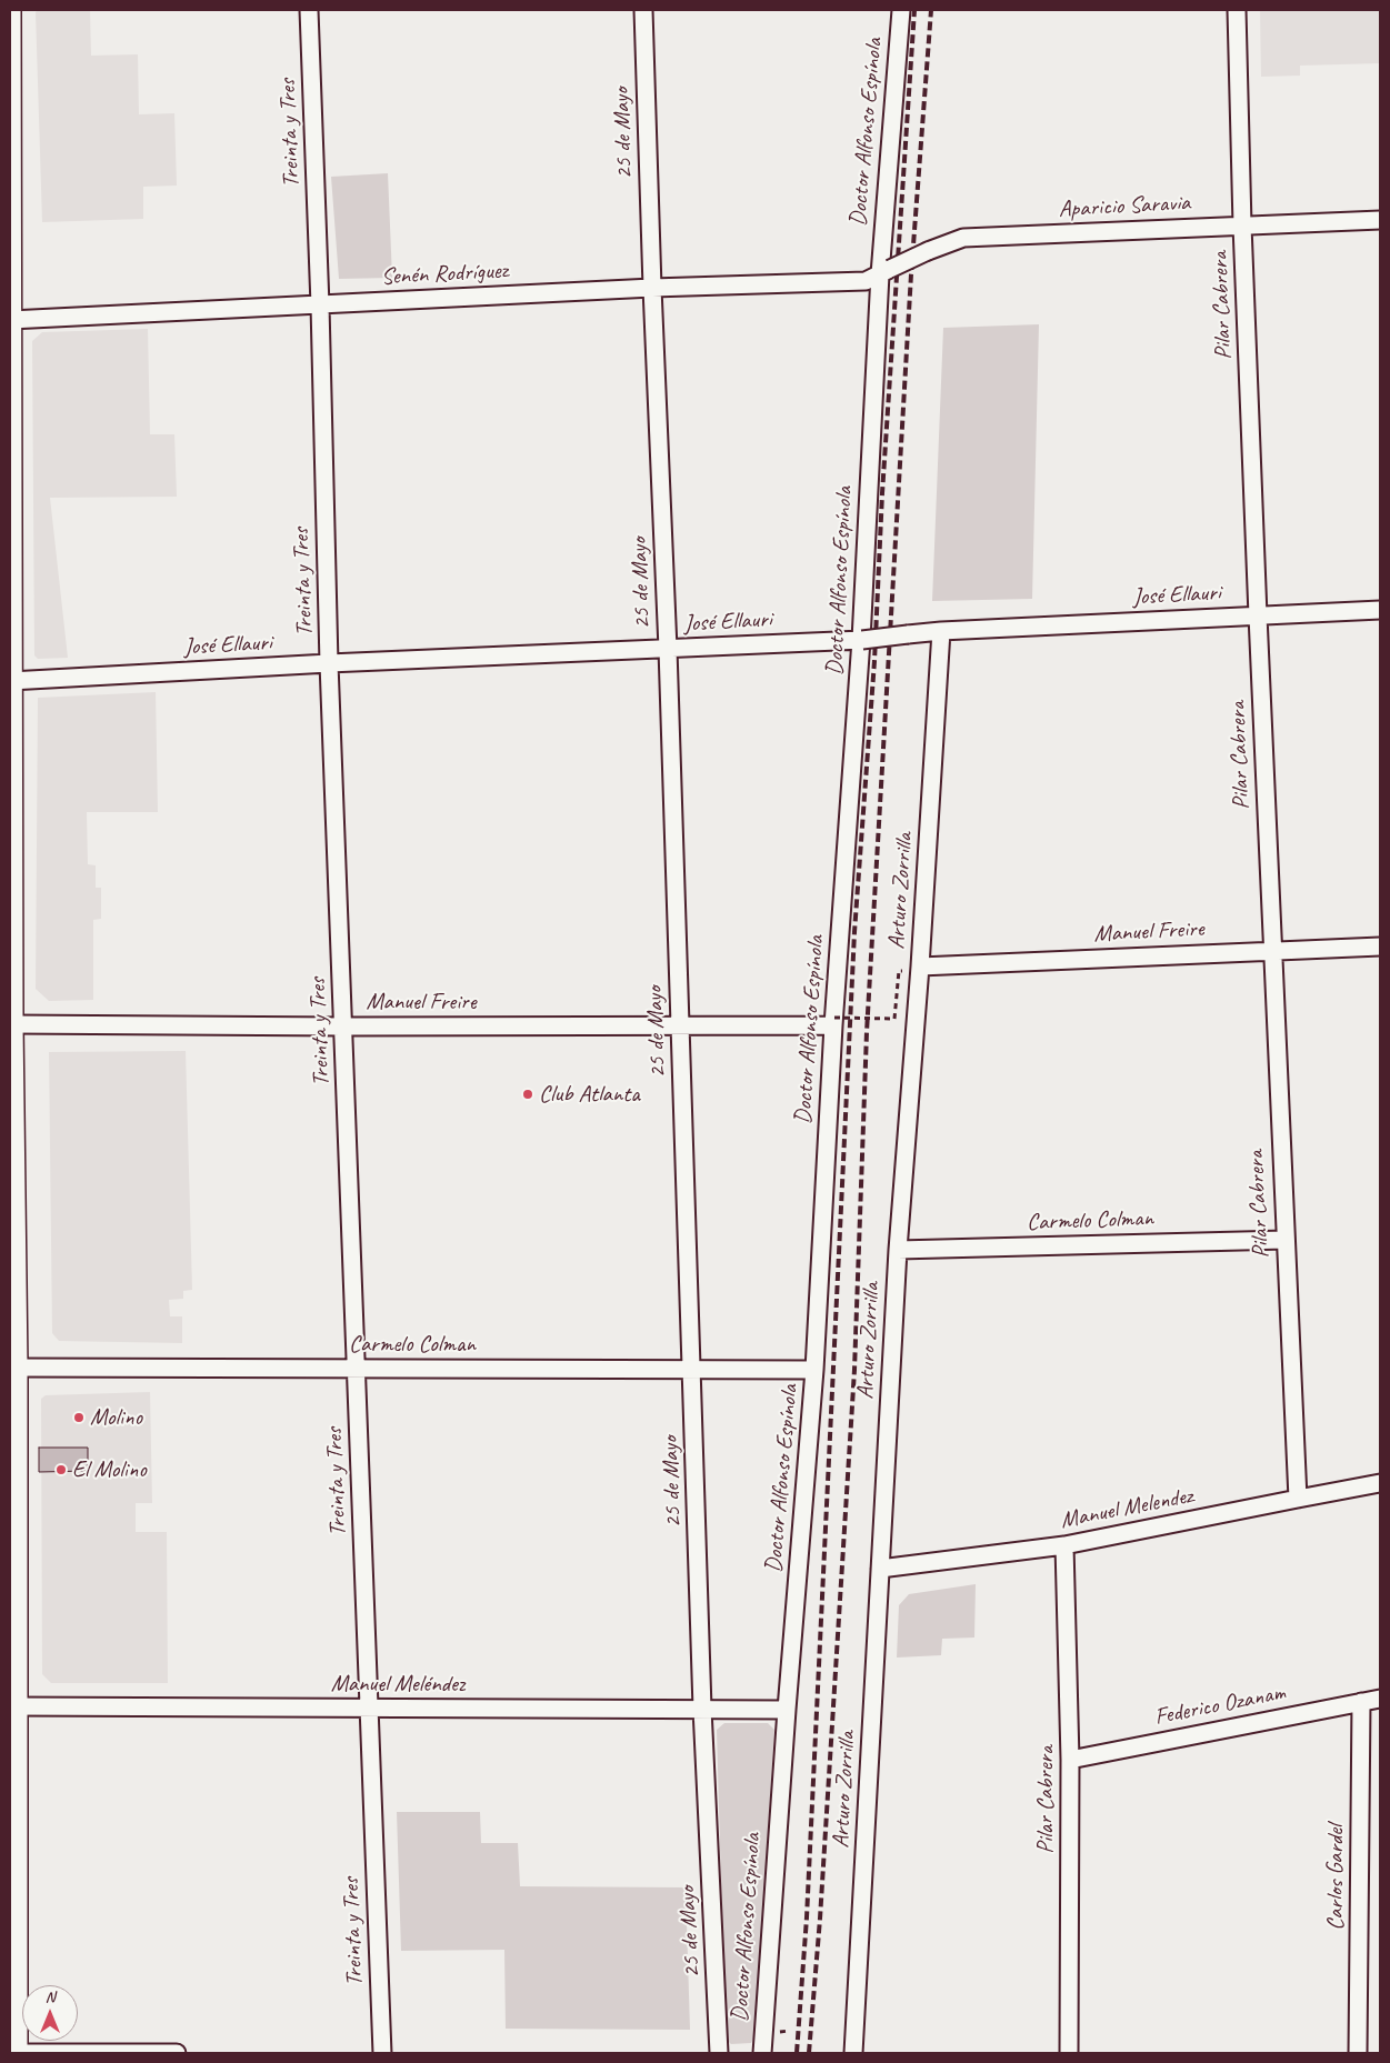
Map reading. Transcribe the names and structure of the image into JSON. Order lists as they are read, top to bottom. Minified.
{"streets":{"street":["Doctor Alfonso Espínola","Treinta y Tres","25 de Mayo","Aparicio Saravia","Senén Rodríguez","Pilar Cabrera","José Ellauri","Arturo Zorrilla","Manuel Freire","Carmelo Colman","Manuel Melendez","Manuel Meléndez","Federico Ozanam","Carlos Gardel"]},"crossings":[["Doctor Alfonso Espínola","Aparicio Saravia"],["Doctor Alfonso Espínola","Senén Rodríguez"],["Doctor Alfonso Espínola","José Ellauri"],["Doctor Alfonso Espínola","Manuel Freire"],["Doctor Alfonso Espínola","Carmelo Colman"],["Doctor Alfonso Espínola","Manuel Meléndez"],["Treinta y Tres","Senén Rodríguez"],["Treinta y Tres","José Ellauri"],["Treinta y Tres","Manuel Freire"],["Treinta y Tres","Carmelo Colman"],["Treinta y Tres","Manuel Meléndez"],["25 de Mayo","Senén Rodríguez"],["25 de Mayo","José Ellauri"],["25 de Mayo","Manuel Freire"],["25 de Mayo","Carmelo Colman"],["25 de Mayo","Manuel Meléndez"],["Aparicio Saravia","Senén Rodríguez"],["Aparicio Saravia","Pilar Cabrera"],["Pilar Cabrera","José Ellauri"],["Pilar Cabrera","Manuel Freire"],["Pilar Cabrera","Carmelo Colman"],["Pilar Cabrera","Manuel Melendez"],["Pilar Cabrera","Federico Ozanam"],["José Ellauri","Arturo Zorrilla"],["Arturo Zorrilla","Manuel Freire"],["Arturo Zorrilla","Carmelo Colman"],["Arturo Zorrilla","Manuel Melendez"],["Federico Ozanam","Carlos Gardel"]],"places":["Club Atlanta","Molino","El Molino"],"north":"top"}
